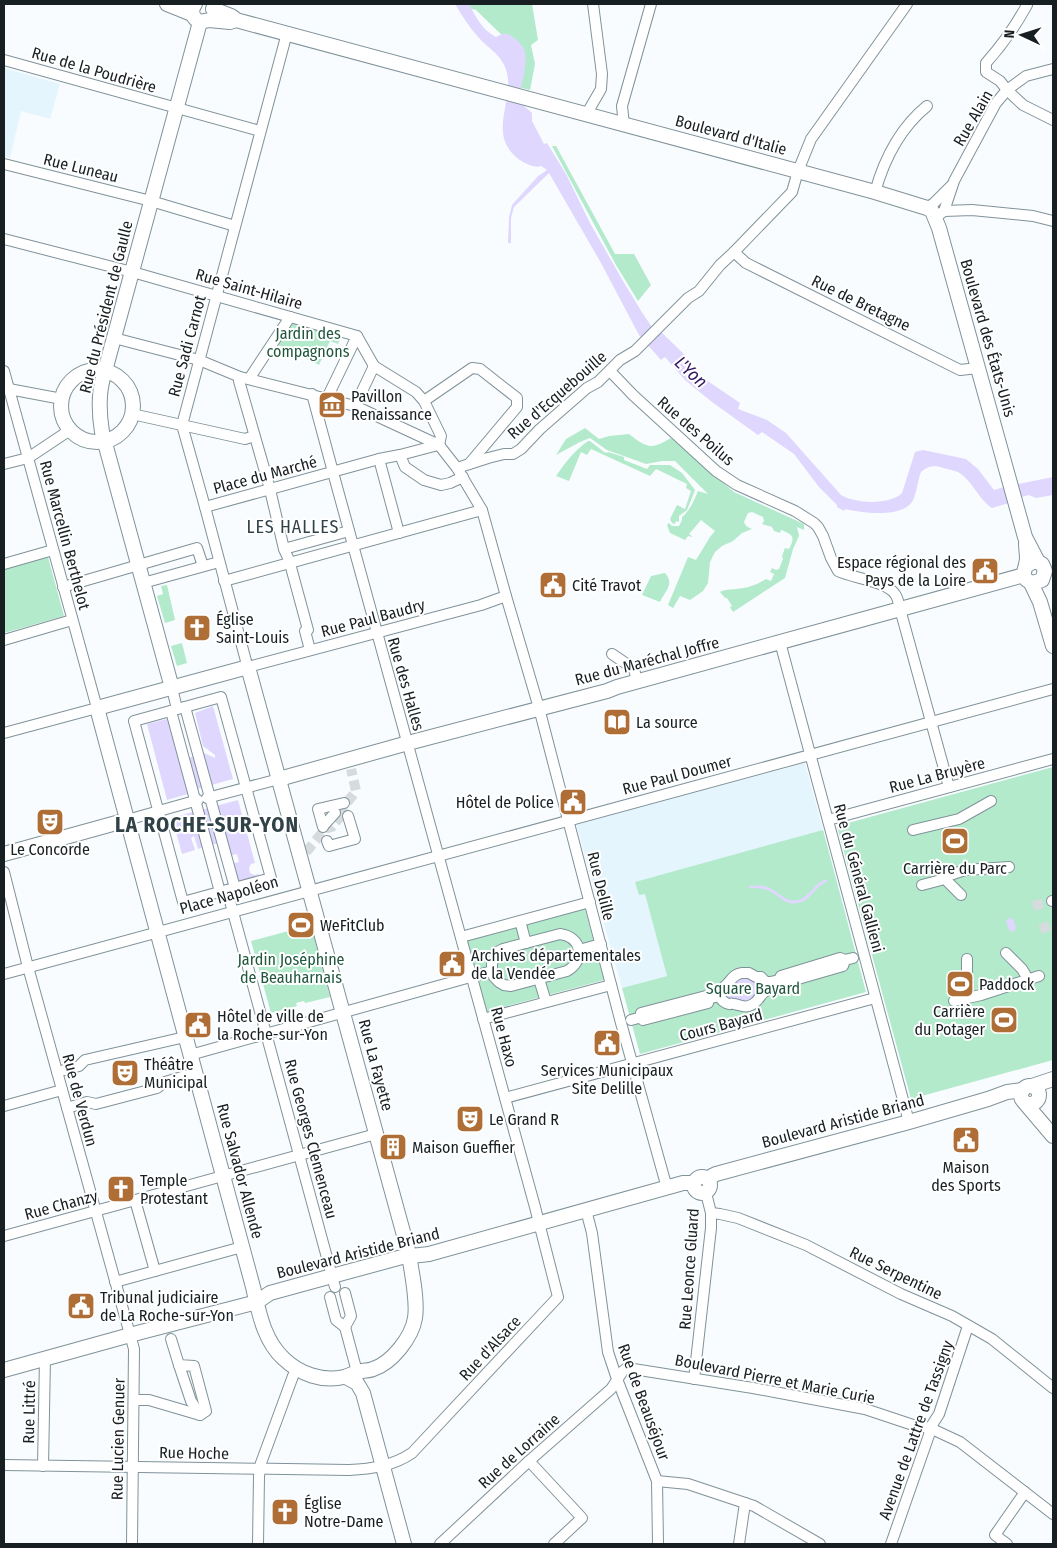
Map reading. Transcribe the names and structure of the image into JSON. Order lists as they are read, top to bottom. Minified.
{"streets":{"street":["Rue de la Poudrière","Rue Alain","Boulevard d'Italie","Rue Luneau","Rue Saint-Hilaire","Rue de Bretagne","Rue du Président de Gaulle","Boulevard des États-Unis","Rue Sadi Carnot","Rue d'Ecquebouille","Rue des Poilus","Place du Marché","Rue Marcellin Berthelot","Rue Paul Baudry","Rue du Maréchal Joffre","Rue des Halles","Rue Paul Doumer","Rue La Bruyère","Rue du Général Gallieni","Rue Delille","Place Napoléon","Cours Bayard","Rue Haxo","Rue La Fayette","Rue de Verdun","Boulevard Aristide Briand","Rue Georges Clemenceau","Rue Salvador Allende","Rue Chanzy","Rue Leonce Gluard","Rue Serpentine","Rue d'Alsace","Boulevard Pierre et Marie Curie","Rue de Beauséjour","Rue Littré","Avenue de Lattre de Tassigny","Rue Lucien Genuer","Rue de Lorraine","Rue Hoche"]},"crossings":[["Rue de la Poudrière","Rue du Président de Gaulle"],["Rue de la Poudrière","Rue Sadi Carnot"],["Rue Alain","Boulevard d'Italie"],["Rue Alain","Boulevard des États-Unis"],["Boulevard d'Italie","Boulevard des États-Unis"],["Boulevard d'Italie","Rue Sadi Carnot"],["Rue Luneau","Rue du Président de Gaulle"],["Rue Luneau","Rue Sadi Carnot"],["Rue Saint-Hilaire","Rue du Président de Gaulle"],["Rue Saint-Hilaire","Rue Sadi Carnot"],["Rue de Bretagne","Boulevard des États-Unis"],["Rue de Bretagne","Rue d'Ecquebouille"],["Rue du Président de Gaulle","Place Napoléon"],["Boulevard des États-Unis","Rue du Maréchal Joffre"],["Rue d'Ecquebouille","Rue des Poilus"],["Rue d'Ecquebouille","Place du Marché"],["Rue d'Ecquebouille","Rue Delille"],["Rue des Poilus","Rue du Maréchal Joffre"],["Rue des Poilus","Rue Paul Doumer"],["Rue des Poilus","Rue La Bruyère"],["Place du Marché","Rue des Halles"],["Place du Marché","Rue Delille"],["Rue Paul Baudry","Rue des Halles"],["Rue Paul Baudry","Rue Delille"],["Rue du Maréchal Joffre","Rue des Halles"],["Rue du Maréchal Joffre","Rue du Général Gallieni"],["Rue du Maréchal Joffre","Rue Delille"],["Rue du Maréchal Joffre","Rue Haxo"],["Rue des Halles","Rue Haxo"],["Rue Paul Doumer","Rue du Général Gallieni"],["Rue Paul Doumer","Rue Delille"],["Rue Paul Doumer","Place Napoléon"],["Rue Paul Doumer","Rue Haxo"],["Rue Paul Doumer","Rue La Fayette"],["Rue La Bruyère","Rue du Général Gallieni"],["Rue du Général Gallieni","Cours Bayard"],["Rue du Général Gallieni","Boulevard Aristide Briand"],["Rue Delille","Cours Bayard"],["Rue Delille","Boulevard Aristide Briand"],["Place Napoléon","Rue La Fayette"],["Place Napoléon","Rue de Verdun"],["Place Napoléon","Rue Georges Clemenceau"],["Place Napoléon","Rue Salvador Allende"],["Cours Bayard","Rue Haxo"],["Rue Haxo","Boulevard Aristide Briand"],["Rue Haxo","Rue d'Alsace"],["Rue La Fayette","Boulevard Aristide Briand"],["Rue La Fayette","Rue Chanzy"],["Rue de Verdun","Boulevard Aristide Briand"],["Rue de Verdun","Rue Chanzy"],["Rue de Verdun","Rue Lucien Genuer"],["Boulevard Aristide Briand","Rue Georges Clemenceau"],["Boulevard Aristide Briand","Rue Salvador Allende"],["Boulevard Aristide Briand","Rue Leonce Gluard"],["Boulevard Aristide Briand","Rue d'Alsace"],["Boulevard Aristide Briand","Rue de Beauséjour"],["Boulevard Aristide Briand","Rue Littré"],["Boulevard Aristide Briand","Rue Lucien Genuer"],["Rue Georges Clemenceau","Rue Chanzy"],["Rue Salvador Allende","Rue Chanzy"],["Rue Leonce Gluard","Rue Serpentine"],["Rue Leonce Gluard","Boulevard Pierre et Marie Curie"],["Rue Serpentine","Avenue de Lattre de Tassigny"],["Rue d'Alsace","Rue Hoche"],["Boulevard Pierre et Marie Curie","Rue de Beauséjour"],["Boulevard Pierre et Marie Curie","Avenue de Lattre de Tassigny"],["Boulevard Pierre et Marie Curie","Rue de Lorraine"],["Rue de Beauséjour","Rue de Lorraine"],["Rue Littré","Rue Hoche"],["Rue Lucien Genuer","Rue Hoche"]],"districts":["LES HALLES","LA ROCHE-SUR-YON"],"water":["L'Yon"],"parks":["Jardin des compagnons","Jardin Joséphine de Beauharnais","Square Bayard"],"places":{"museum":["Pavillon Renaissance"],"public building":["Espace régional des Pays de la Loire","Cité Travot","Hôtel de Police","Archives départementales de la Vendée","Hôtel de ville de la Roche-sur-Yon","Services Municipaux Site Delille","Maison des Sports","Tribunal judiciaire de La Roche-sur-Yon"],"church":["Église Saint-Louis","Temple Protestant","Église Notre-Dame"],"library":["La source"],"theatre":["Le Concorde","Théâtre Municipal","Le Grand R"],"sports":["Carrière du Parc","WeFitClub","Paddock","Carrière du Potager"],"building":["Maison Gueffier"]},"north":"left"}
